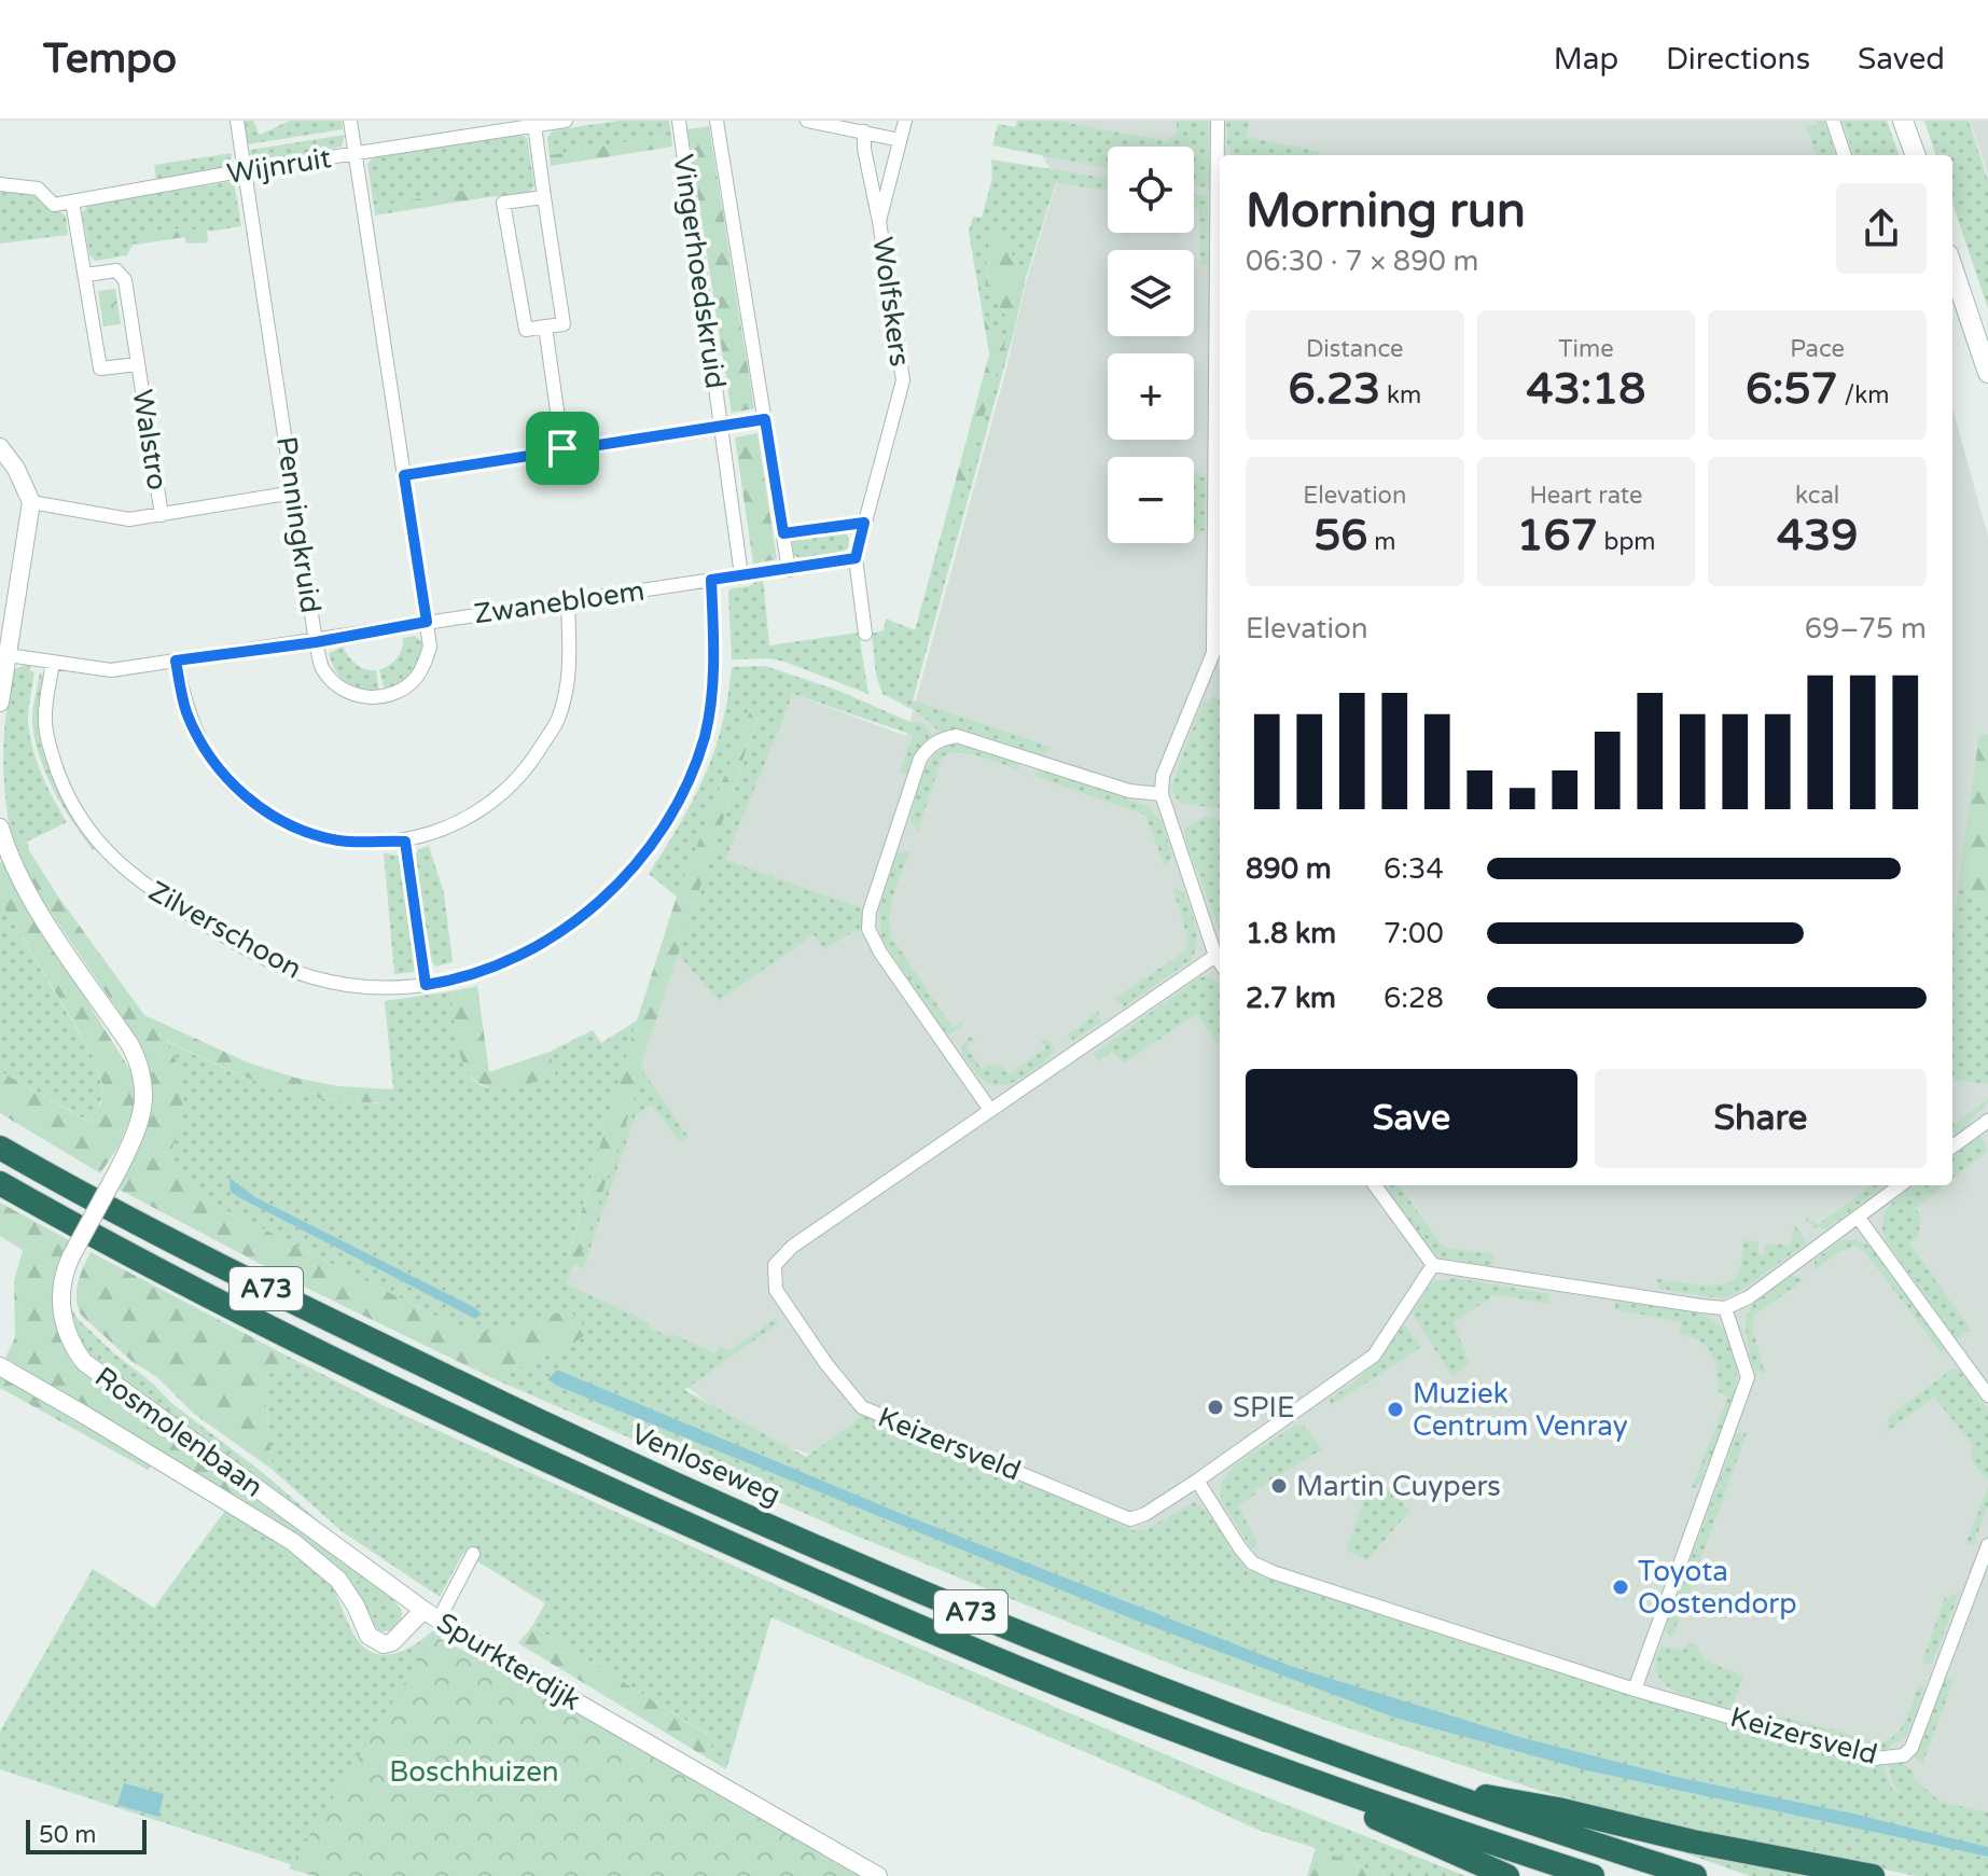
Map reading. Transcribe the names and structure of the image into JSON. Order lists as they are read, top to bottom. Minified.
{"streets":{"highway":["A73","Venloseweg"],"street":["Wijnruit","Vingerhoedskruid","Wolfskers","Walstro","Penningkruid","Zwanebloem","Zilverschoon","Rosmolenbaan","Keizersveld","Spurkterdijk"]},"crossings":[["Wijnruit","Walstro"],["Wijnruit","Penningkruid"],["Vingerhoedskruid","Zwanebloem"],["Wolfskers","Zwanebloem"],["Penningkruid","Zwanebloem"],["Zwanebloem","Zilverschoon"],["A73","Venloseweg"],["Rosmolenbaan","Spurkterdijk"]],"parks":["Boschhuizen"],"places":["SPIE","Muziek Centrum Venray","Martin Cuypers","Toyota Oostendorp"],"scale_bar":"50 m","page":{"header":"Tempo","nav":["Map","Directions","Saved"],"map_buttons":["+","−"],"heading":["Morning run","06:30 · 7 × 890 m"],"stats":[["Distance","6.23 km"],["Time","43:18"],["Pace","6:57 /km"],["Elevation","56 m"],["Heart rate","167 bpm"],["kcal","439"]],"chart":["Elevation","69–75 m"],"list":[{"name":"890 m","note":"6:34"},{"name":"1.8 km","note":"7:00"},{"name":"2.7 km","note":"6:28"}],"buttons":["Save","Share"],"scale":"50 m"}}
